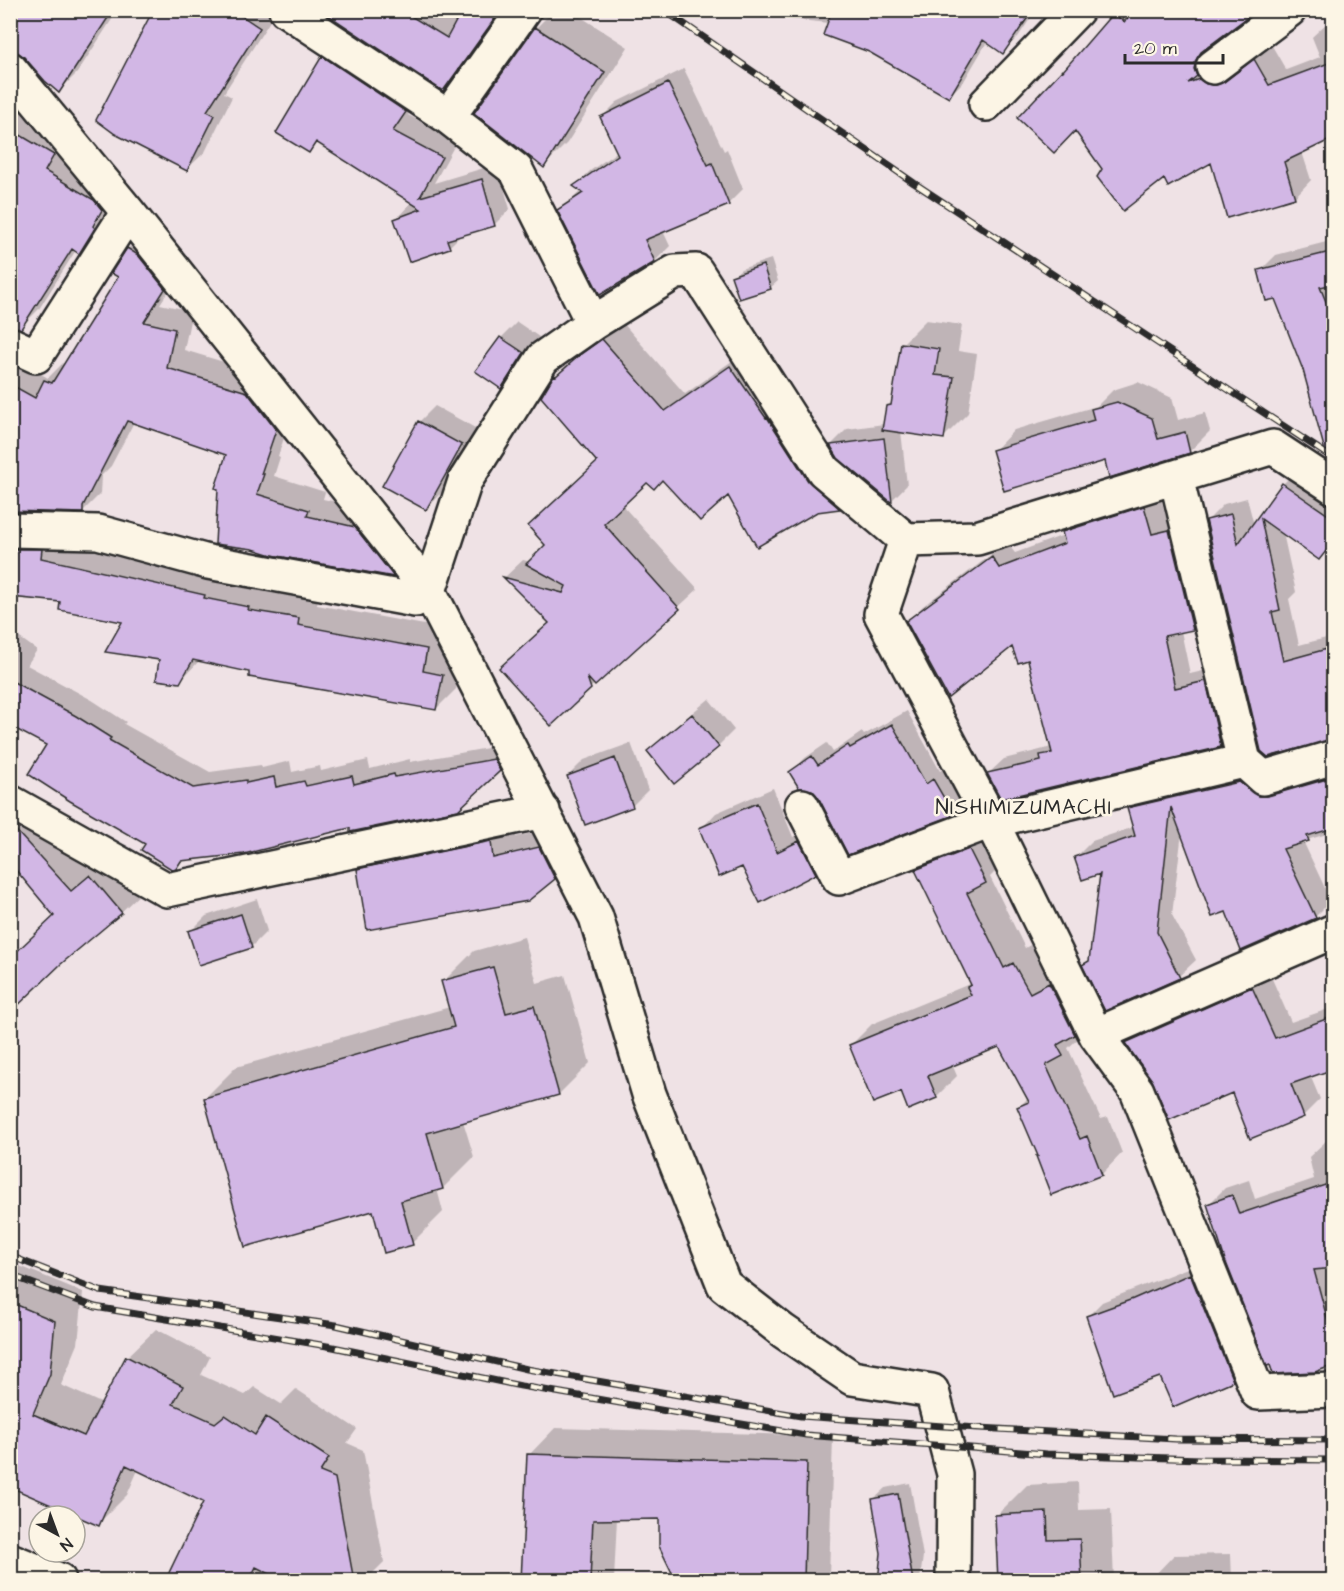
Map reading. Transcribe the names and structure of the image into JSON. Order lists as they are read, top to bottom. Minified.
{"districts":["NISHIMIZUMACHI"],"scale_bar":"20 m","north":"bottom right"}
